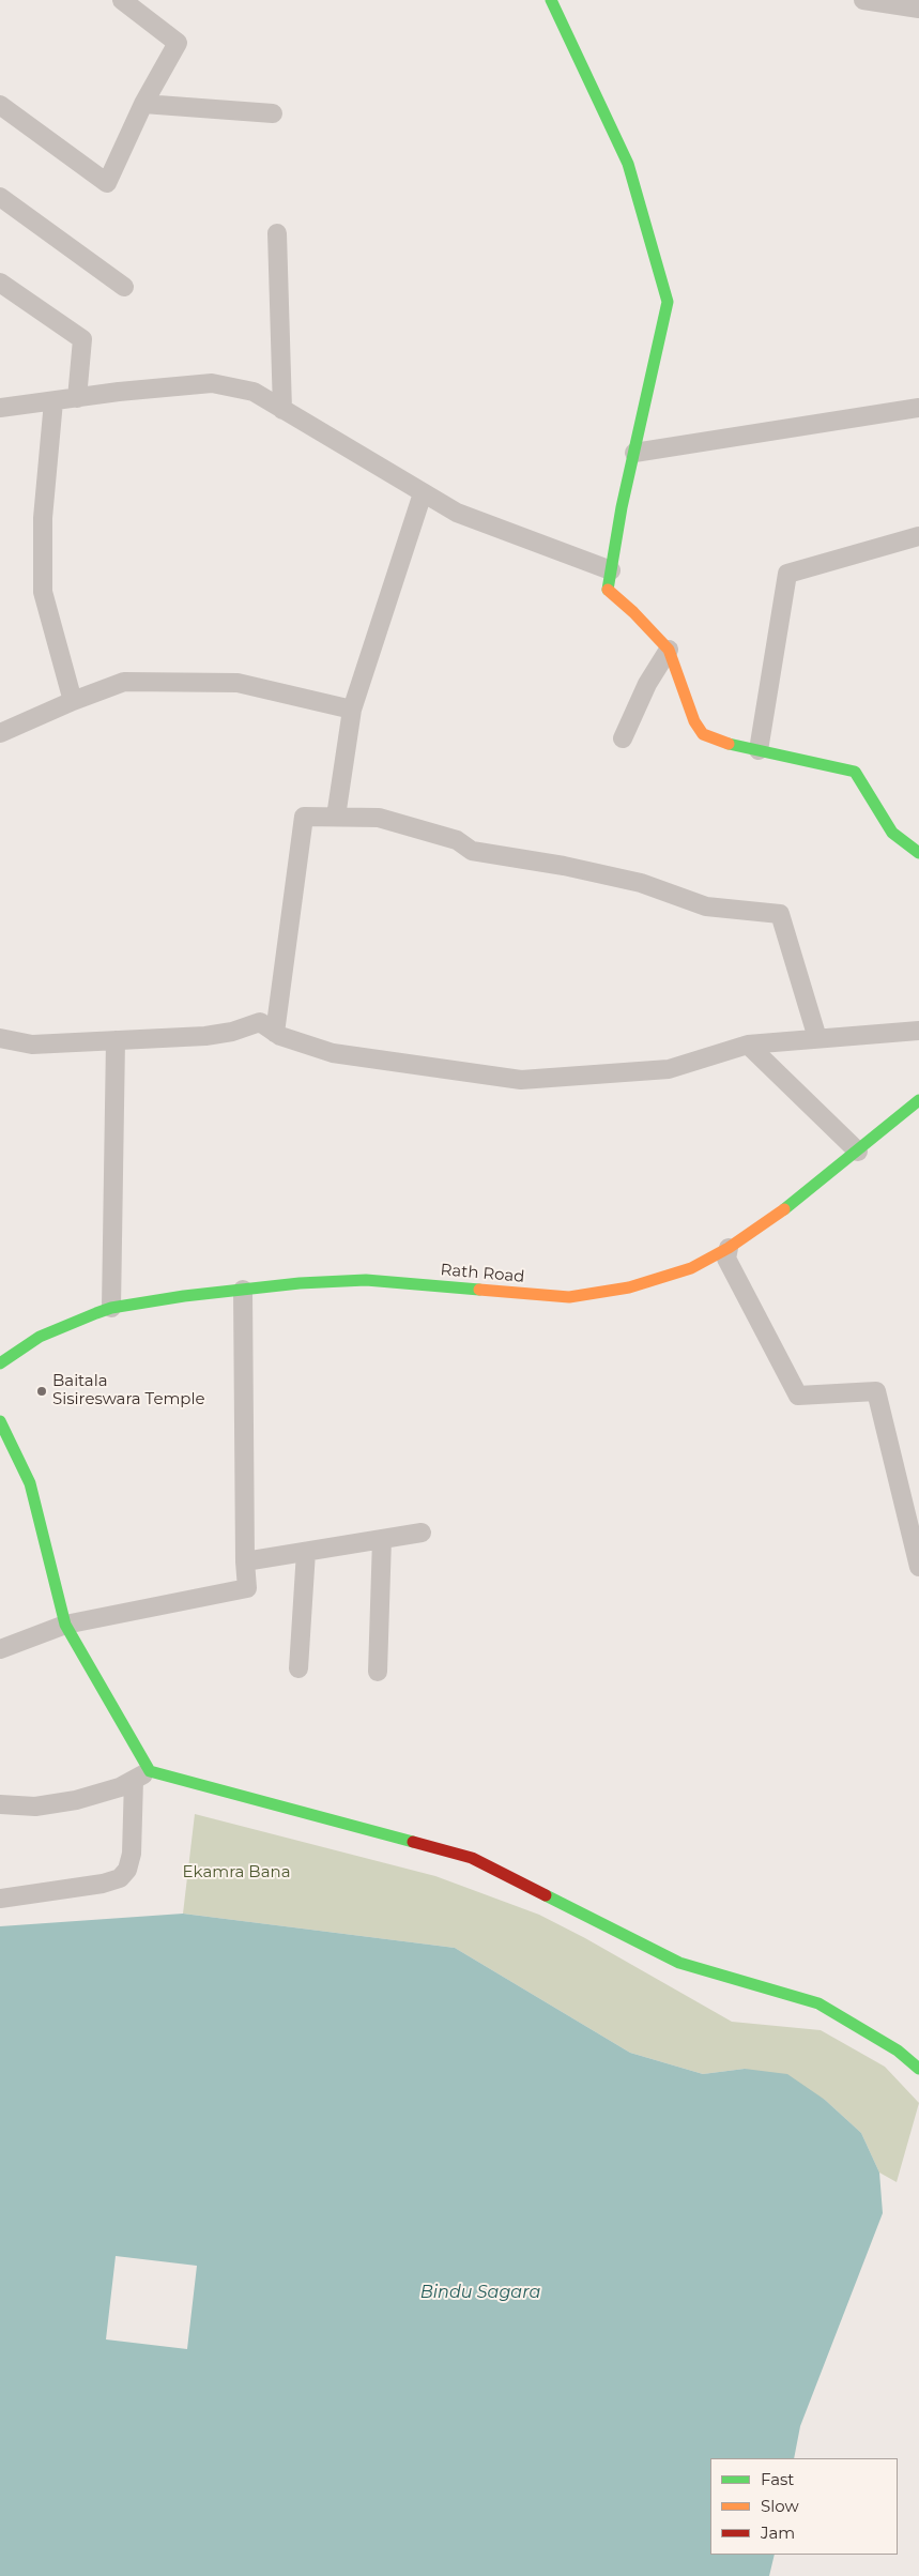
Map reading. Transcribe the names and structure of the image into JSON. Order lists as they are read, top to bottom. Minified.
{"streets":{"street":["Rath Road"]},"water":["Bindu Sagara"],"parks":["Ekamra Bana"],"places":["Baitala Sisireswara Temple"],"legend":["Fast","Slow","Jam"]}
